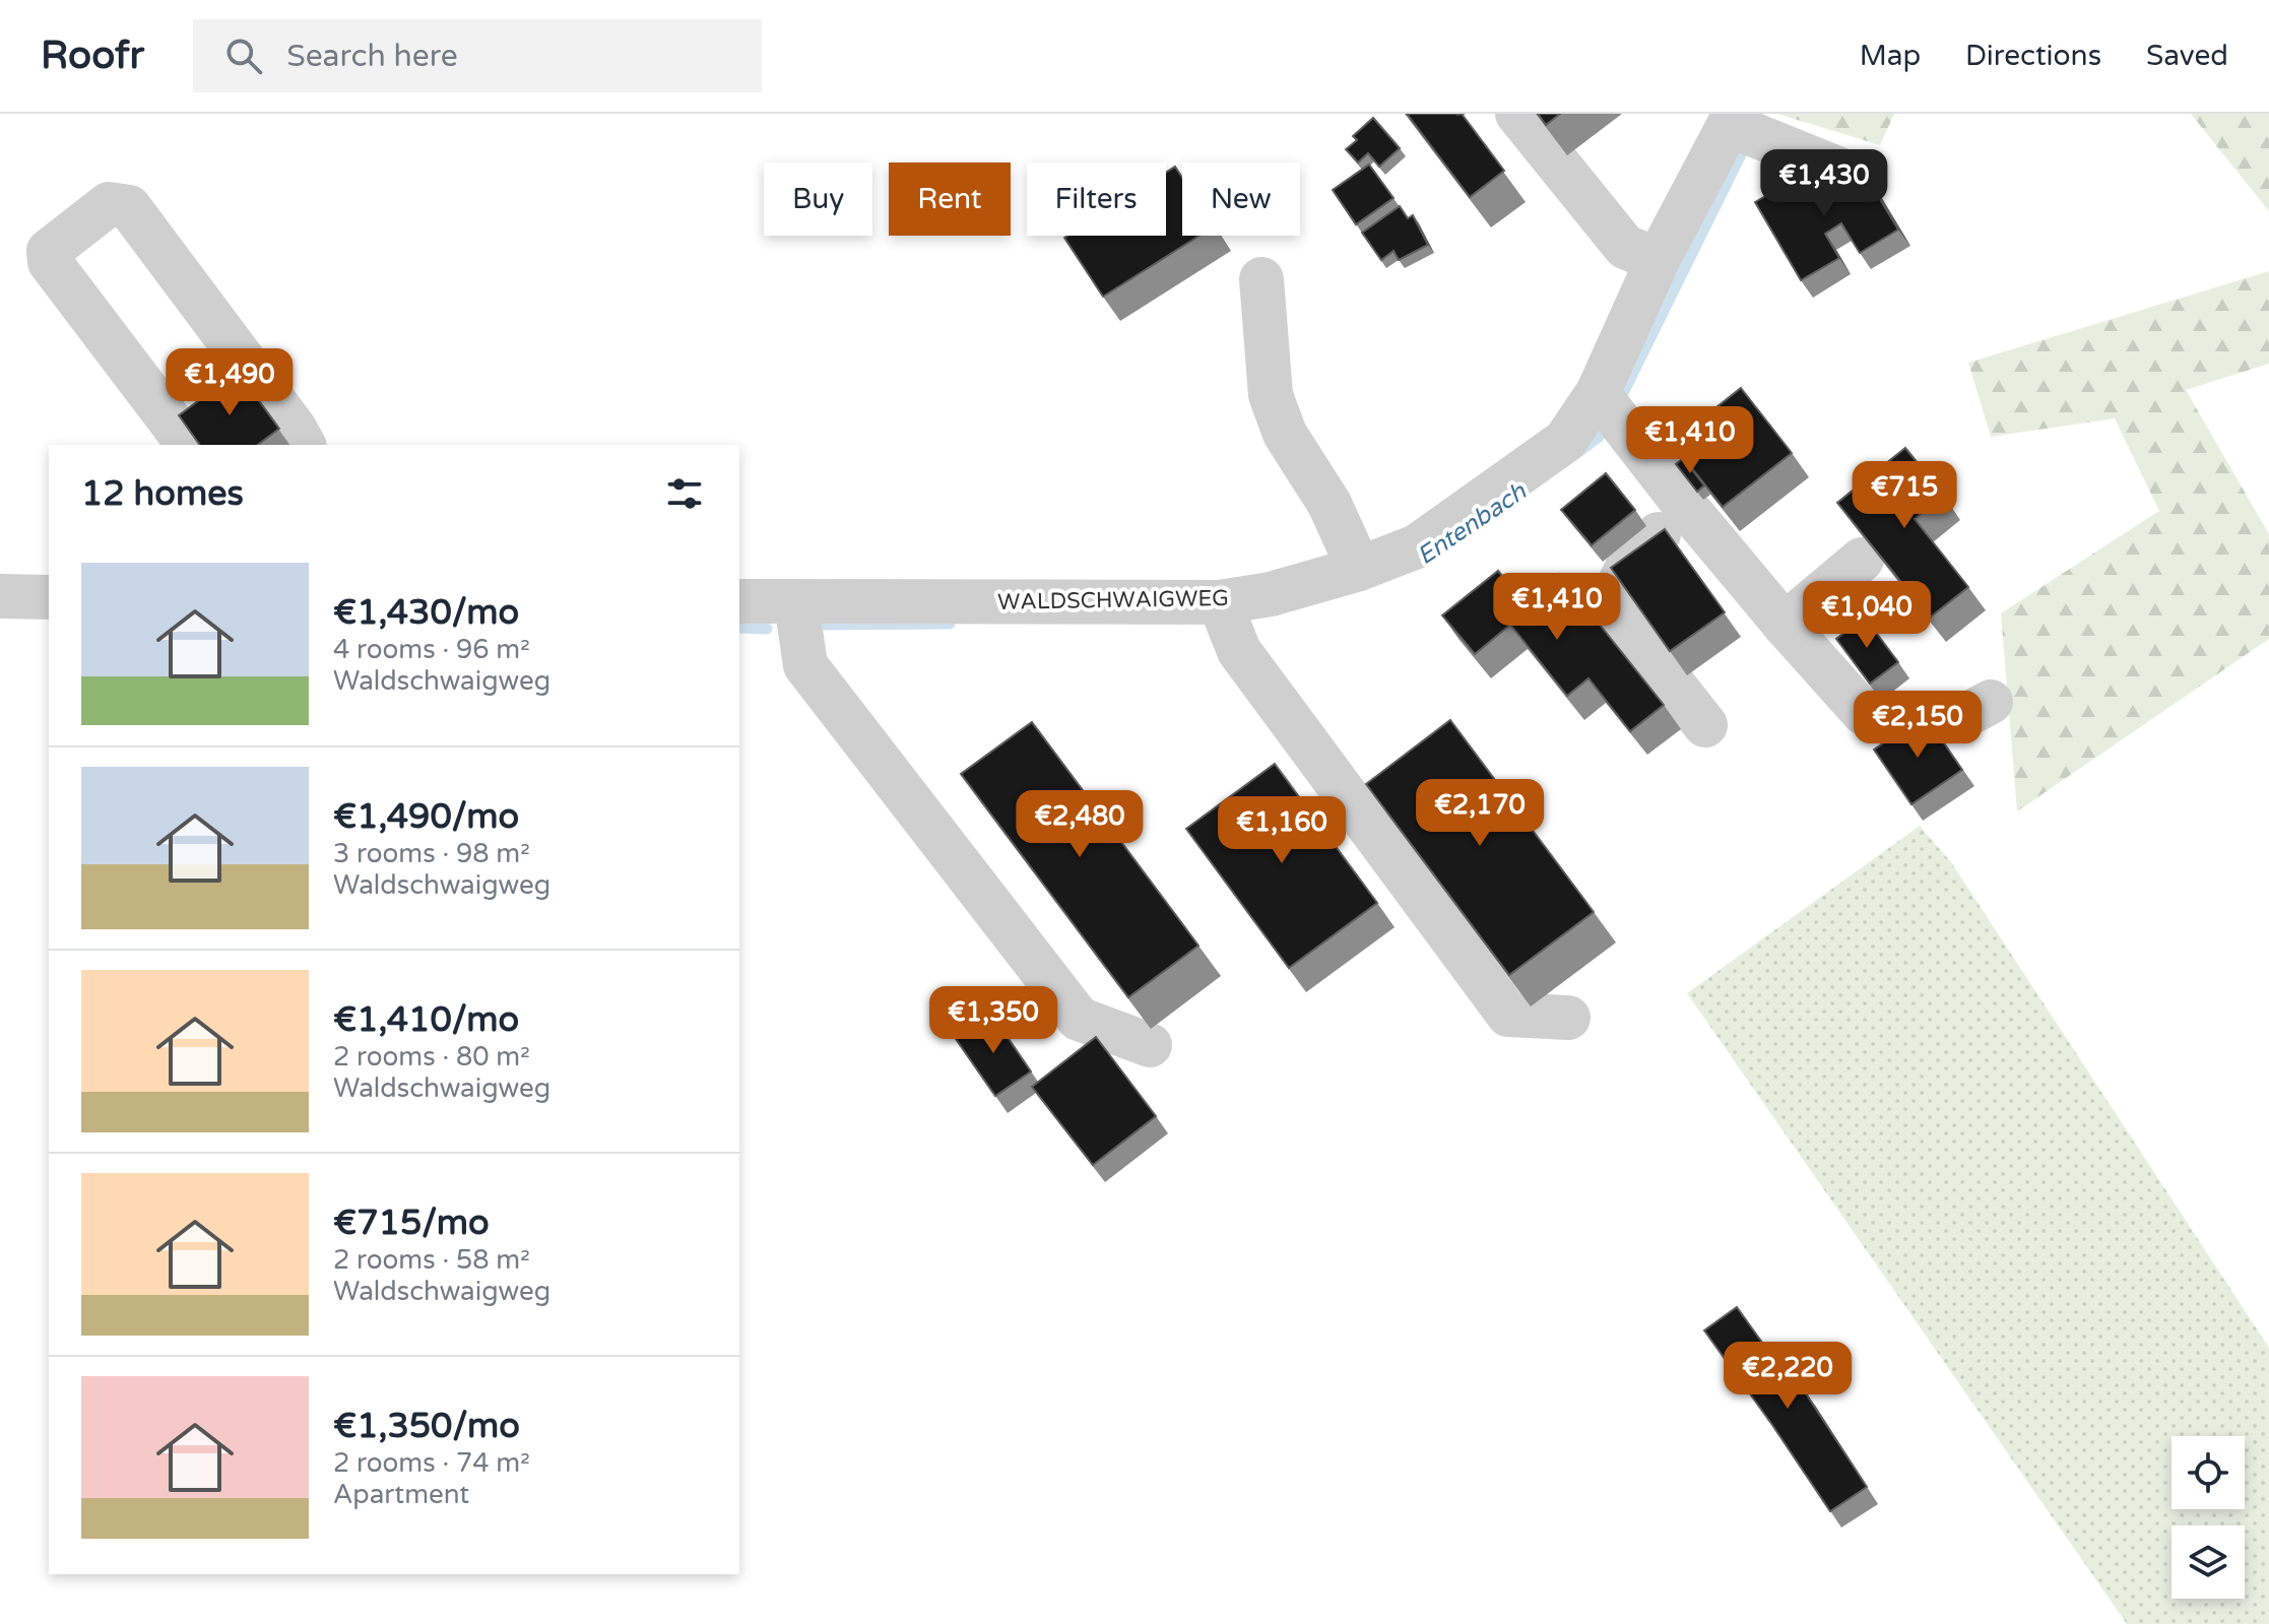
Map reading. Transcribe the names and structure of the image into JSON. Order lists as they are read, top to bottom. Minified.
{"streets":{"street":["WALDSCHWAIGWEG"]},"water":["Entenbach"],"page":{"header":"Roofr","search":"Search here","nav":["Map","Directions","Saved"],"price":["€1,430","€1,490","€1,410","€715","€1,410","€1,040","€2,150","€2,170","€2,480","€1,160","€1,350","€2,220"],"chip":["Buy","Rent","Filters","New"],"heading":"12 homes","list":[{"name":"€1,430/mo","note":"4 rooms · 96 m² · Waldschwaigweg"},{"name":"€1,490/mo","note":"3 rooms · 98 m² · Waldschwaigweg"},{"name":"€1,410/mo","note":"2 rooms · 80 m² · Waldschwaigweg"},{"name":"€715/mo","note":"2 rooms · 58 m² · Waldschwaigweg"},{"name":"€1,350/mo","note":"2 rooms · 74 m² · Apartment"}]}}
